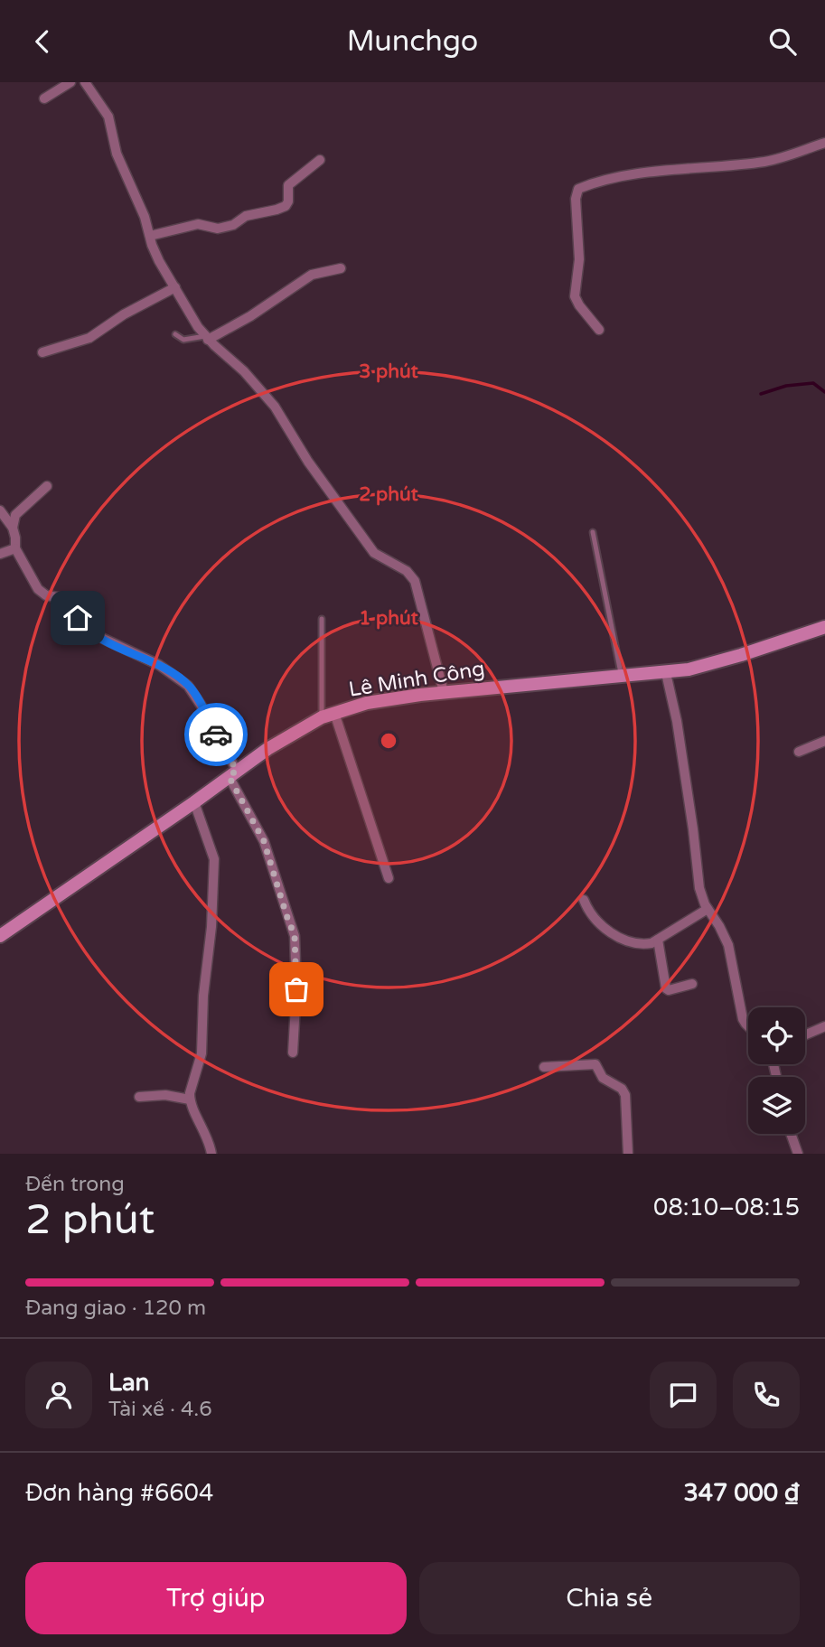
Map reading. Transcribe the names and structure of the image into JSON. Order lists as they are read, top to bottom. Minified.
{"streets":{"main road":["Lê Minh Công"]},"page":{"header":"Munchgo","heading":["2 phút","Đến trong","08:10–08:15"],"panel":["Lan","Tài xế · 4.6","Đơn hàng #6604","347 000 ₫"],"bar":"Đang giao · 120 m","buttons":["Trợ giúp","Chia sẻ"]},"rings":["3 phút","2 phút","1 phút"]}
